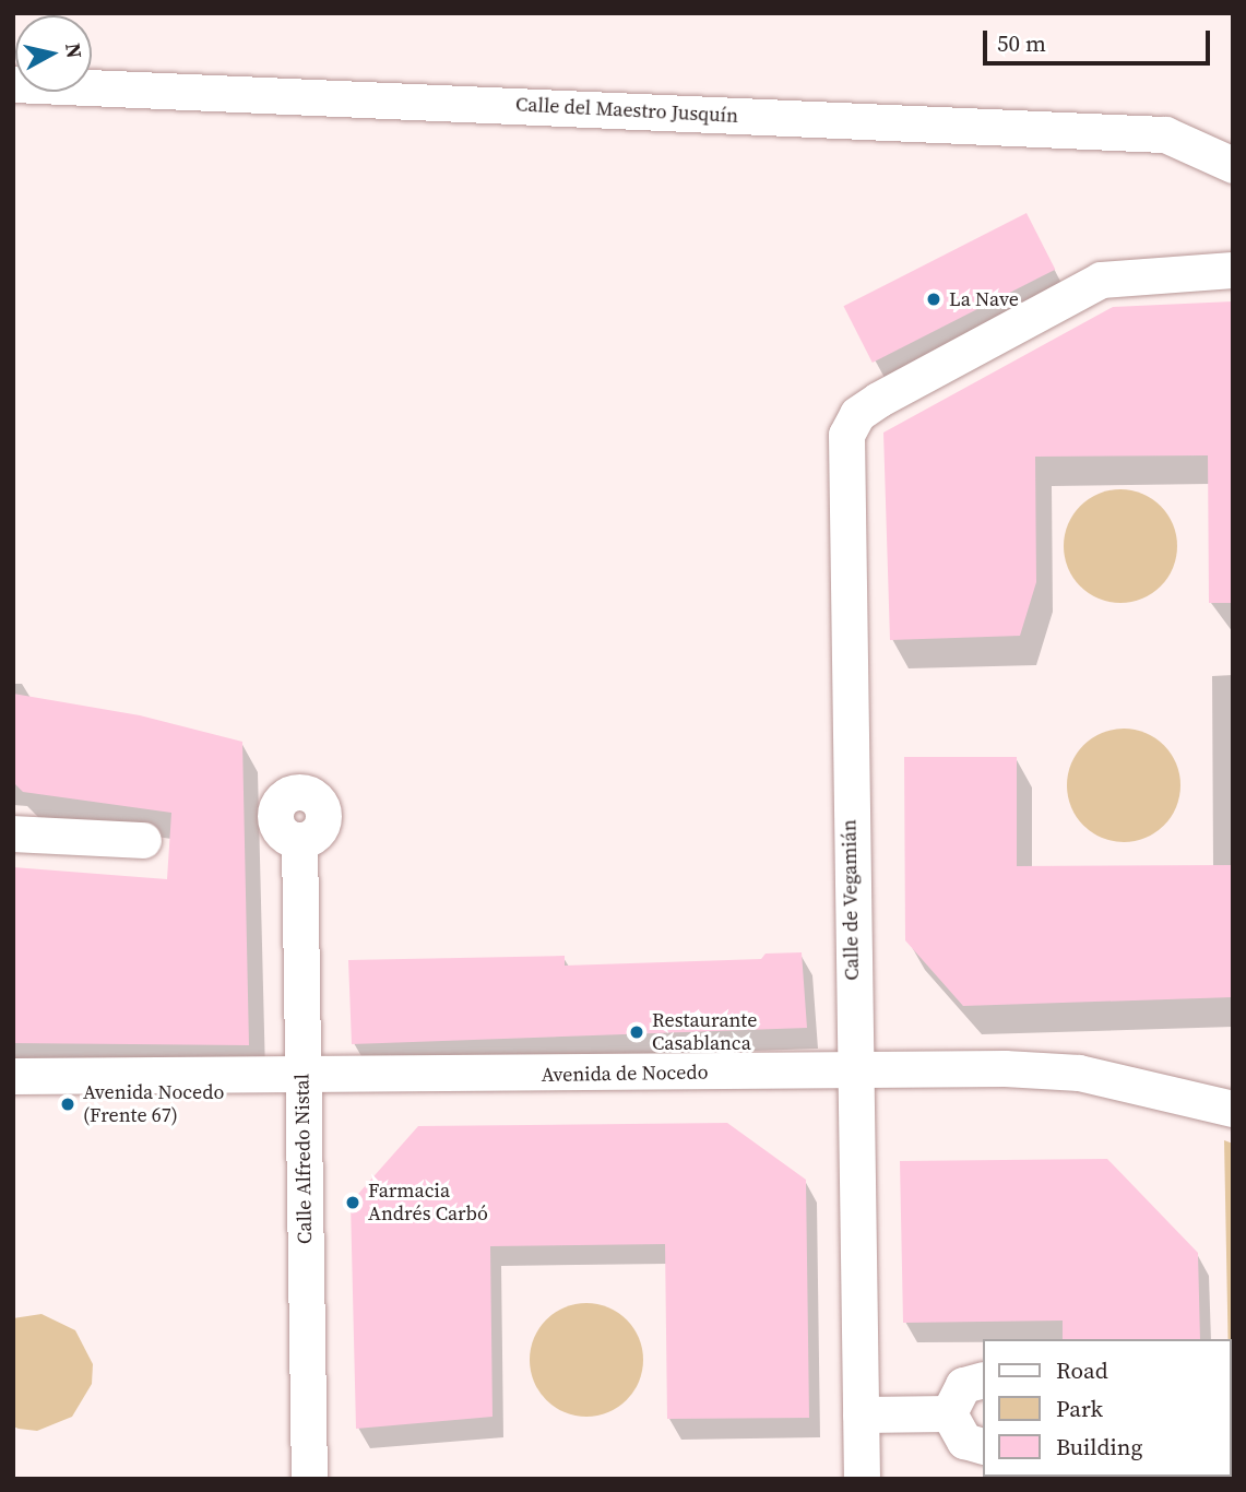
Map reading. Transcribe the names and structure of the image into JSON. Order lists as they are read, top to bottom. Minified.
{"streets":{"street":["Calle del Maestro Jusquín","Calle de Vegamián","Avenida de Nocedo","Calle Alfredo Nistal"]},"crossings":[["Calle de Vegamián","Avenida de Nocedo"],["Avenida de Nocedo","Calle Alfredo Nistal"]],"places":["La Nave","Restaurante Casablanca","Avenida Nocedo (Frente 67)","Farmacia Andrés Carbó"],"legend":["Road","Park","Building"],"scale_bar":"50 m","north":"right"}
